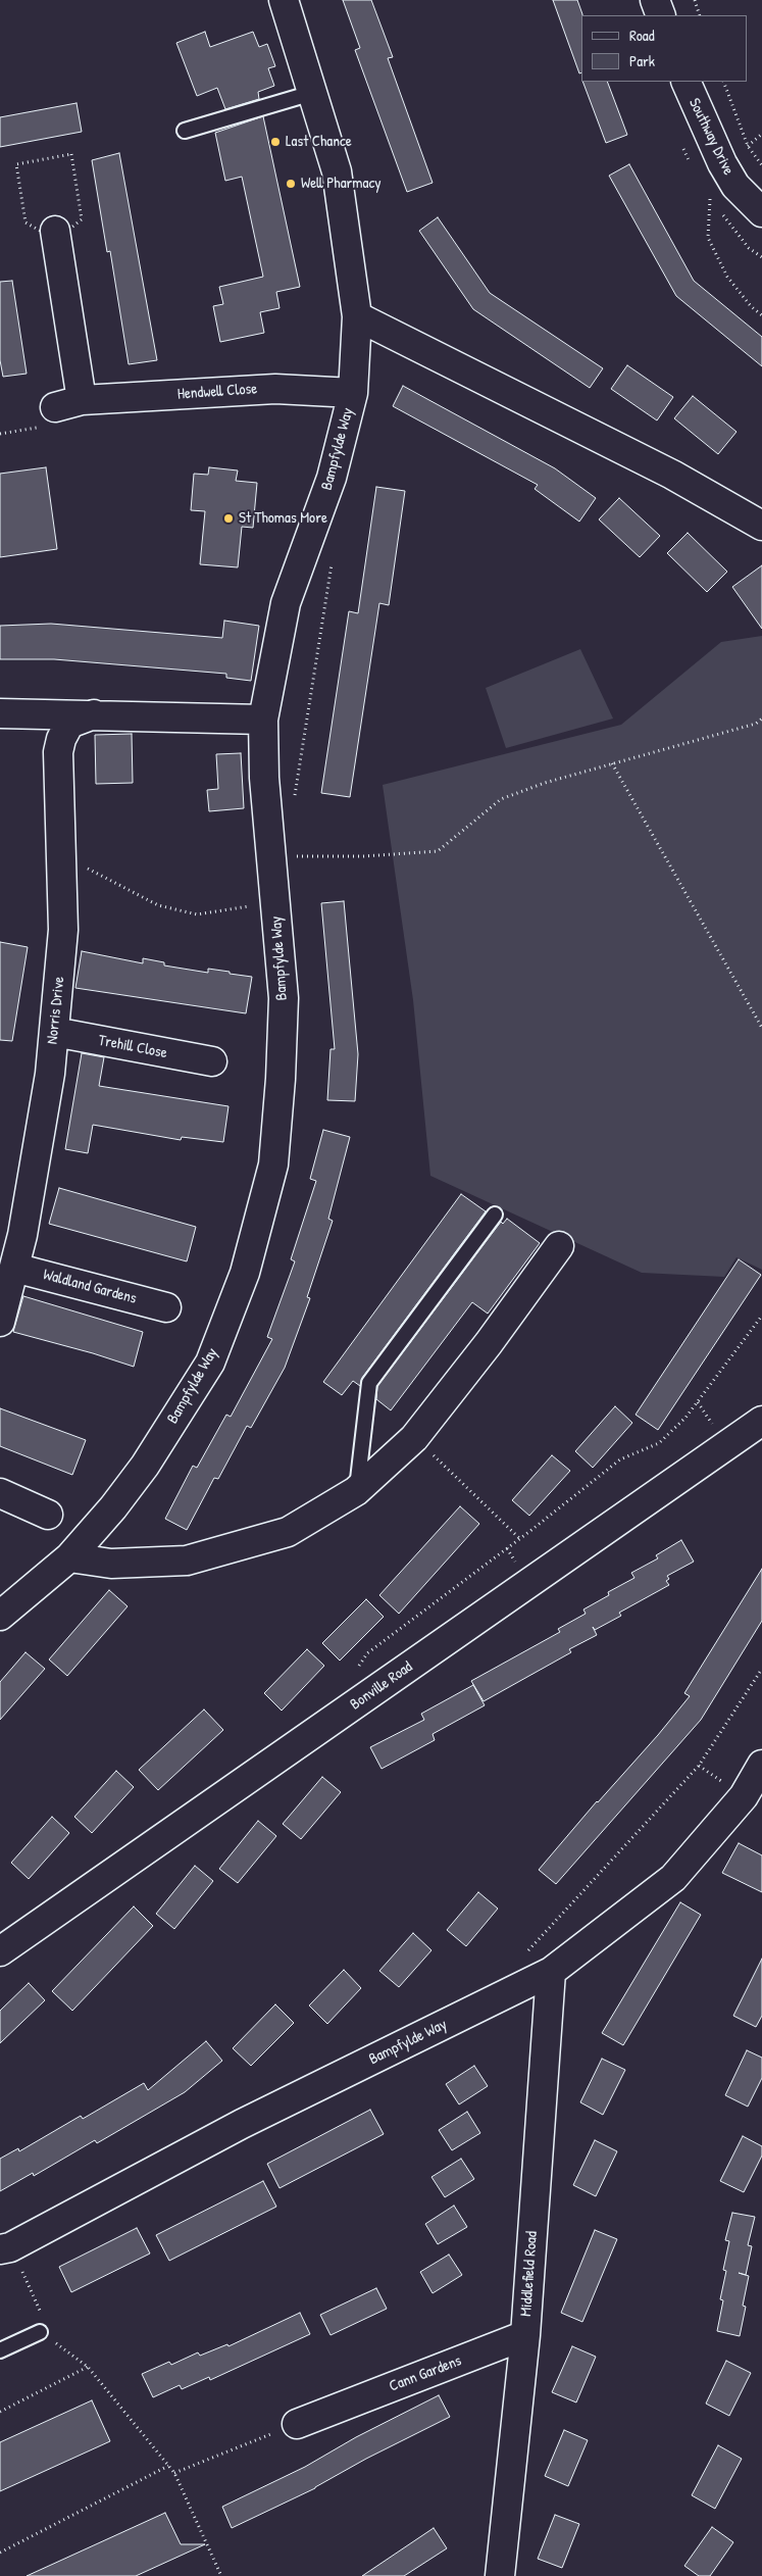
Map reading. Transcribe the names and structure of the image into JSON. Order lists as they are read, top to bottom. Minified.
{"streets":{"street":["Southway Drive","Hendwell Close","Bampfylde Way","Norris Drive","Trehill Close","Waldland Gardens","Bonville Road","Middlefield Road","Cann Gardens"]},"crossings":[["Hendwell Close","Bampfylde Way"],["Bampfylde Way","Norris Drive"],["Bampfylde Way","Middlefield Road"],["Norris Drive","Trehill Close"],["Norris Drive","Waldland Gardens"],["Middlefield Road","Cann Gardens"]],"places":["Last Chance","Well Pharmacy","St Thomas More"],"legend":["Road","Park"]}
